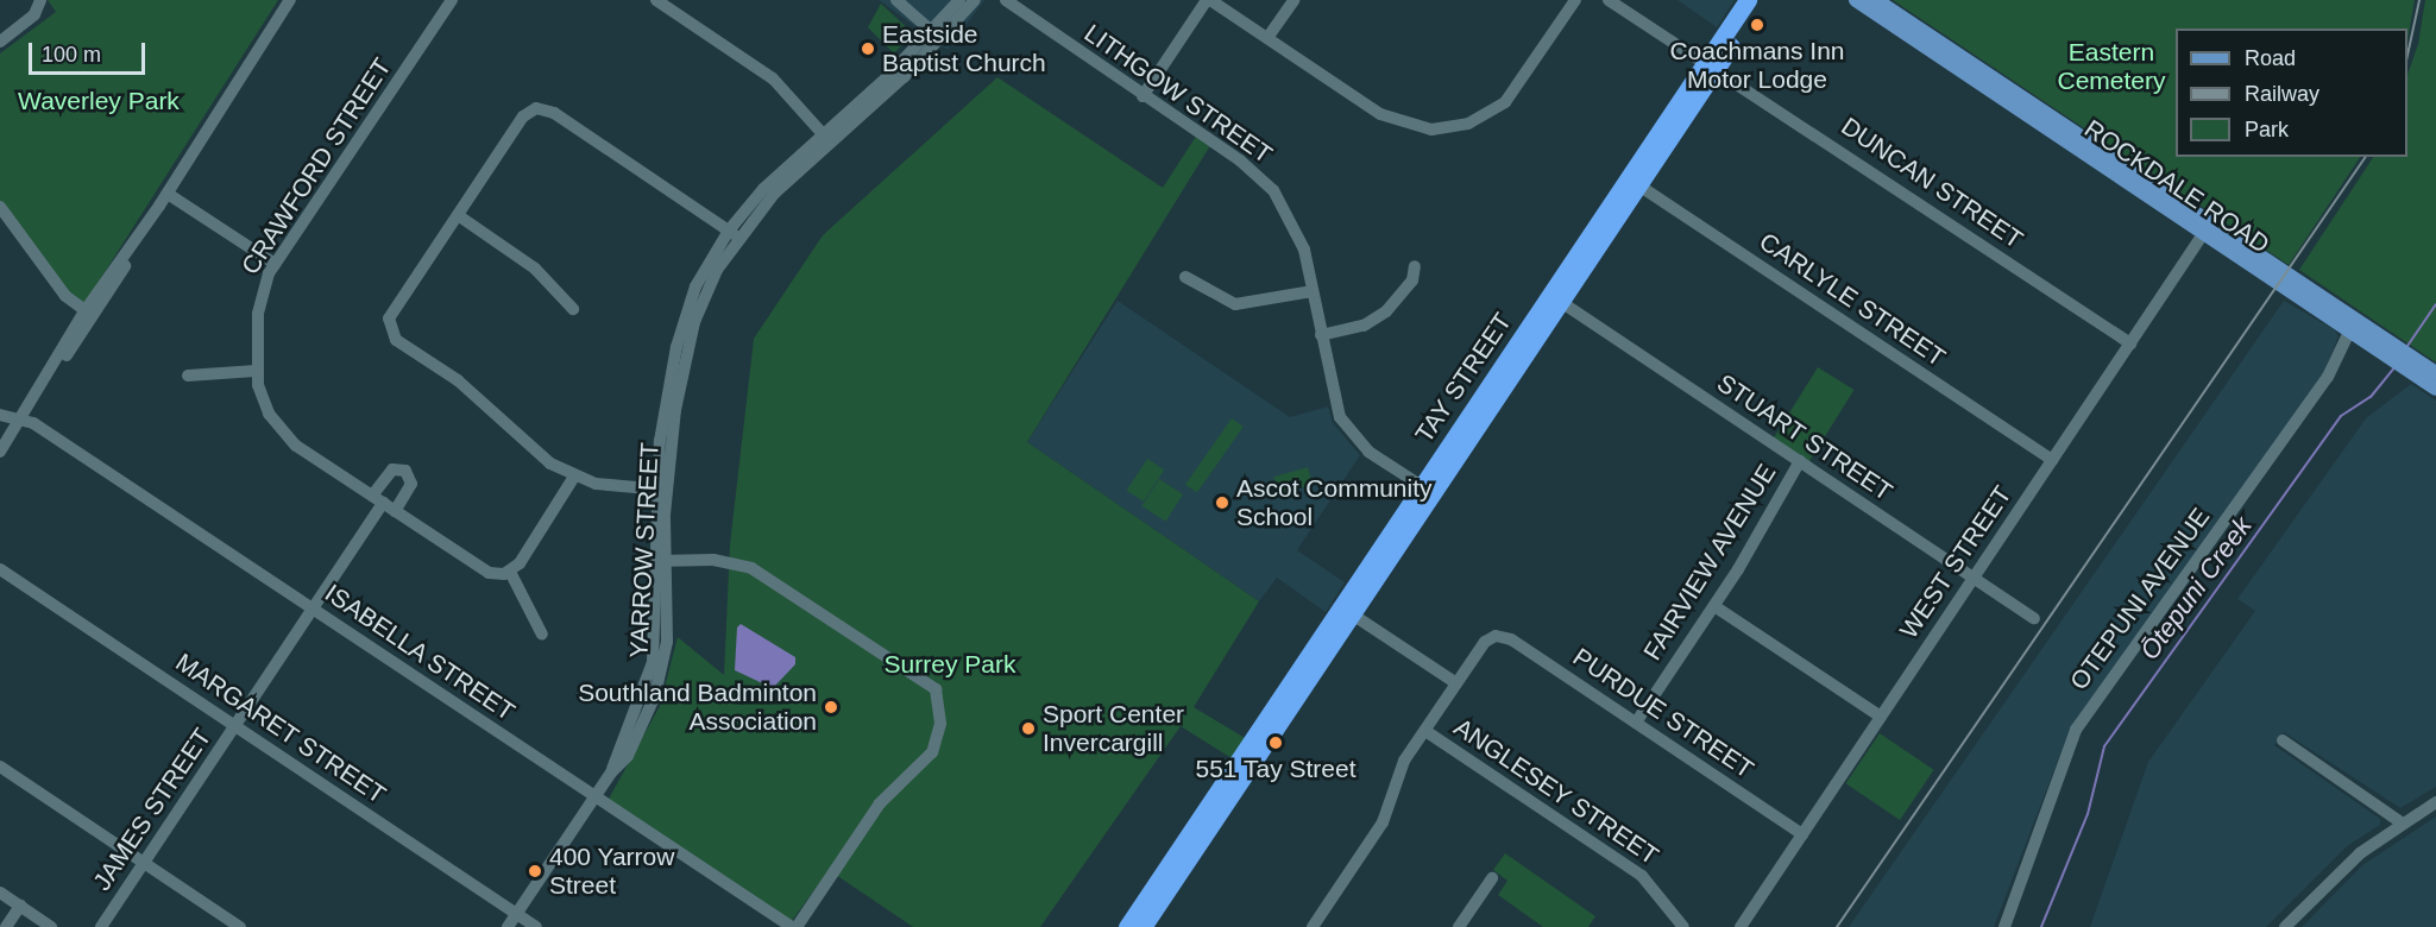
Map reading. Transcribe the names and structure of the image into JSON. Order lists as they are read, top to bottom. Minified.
{"streets":{"highway":["TAY STREET"],"main road":["ROCKDALE ROAD"],"street":["LITHGOW STREET","CRAWFORD STREET","DUNCAN STREET","CARLYLE STREET","STUART STREET","YARROW STREET","FAIRVIEW AVENUE","WEST STREET","OTEPUNI AVENUE","ISABELLA STREET","PURDUE STREET","MARGARET STREET","ANGLESEY STREET","JAMES STREET"]},"crossings":[["LITHGOW STREET","TAY STREET"],["CRAWFORD STREET","JAMES STREET"],["DUNCAN STREET","TAY STREET"],["DUNCAN STREET","WEST STREET"],["ROCKDALE ROAD","WEST STREET"],["ROCKDALE ROAD","OTEPUNI AVENUE"],["CARLYLE STREET","TAY STREET"],["CARLYLE STREET","WEST STREET"],["TAY STREET","STUART STREET"],["STUART STREET","FAIRVIEW AVENUE"],["STUART STREET","WEST STREET"],["YARROW STREET","ISABELLA STREET"],["YARROW STREET","MARGARET STREET"],["FAIRVIEW AVENUE","PURDUE STREET"],["WEST STREET","PURDUE STREET"],["ISABELLA STREET","JAMES STREET"],["MARGARET STREET","JAMES STREET"]],"water":["Ōtepuni Creek"],"parks":["Eastern Cemetery","Waverley Park","Surrey Park"],"places":["Coachmans Inn Motor Lodge","Eastside Baptist Church","Ascot Community School","Southland Badminton Association","Sport Center Invercargill","551 Tay Street","400 Yarrow Street"],"legend":["Road","Railway","Park"],"scale_bar":"100 m"}
